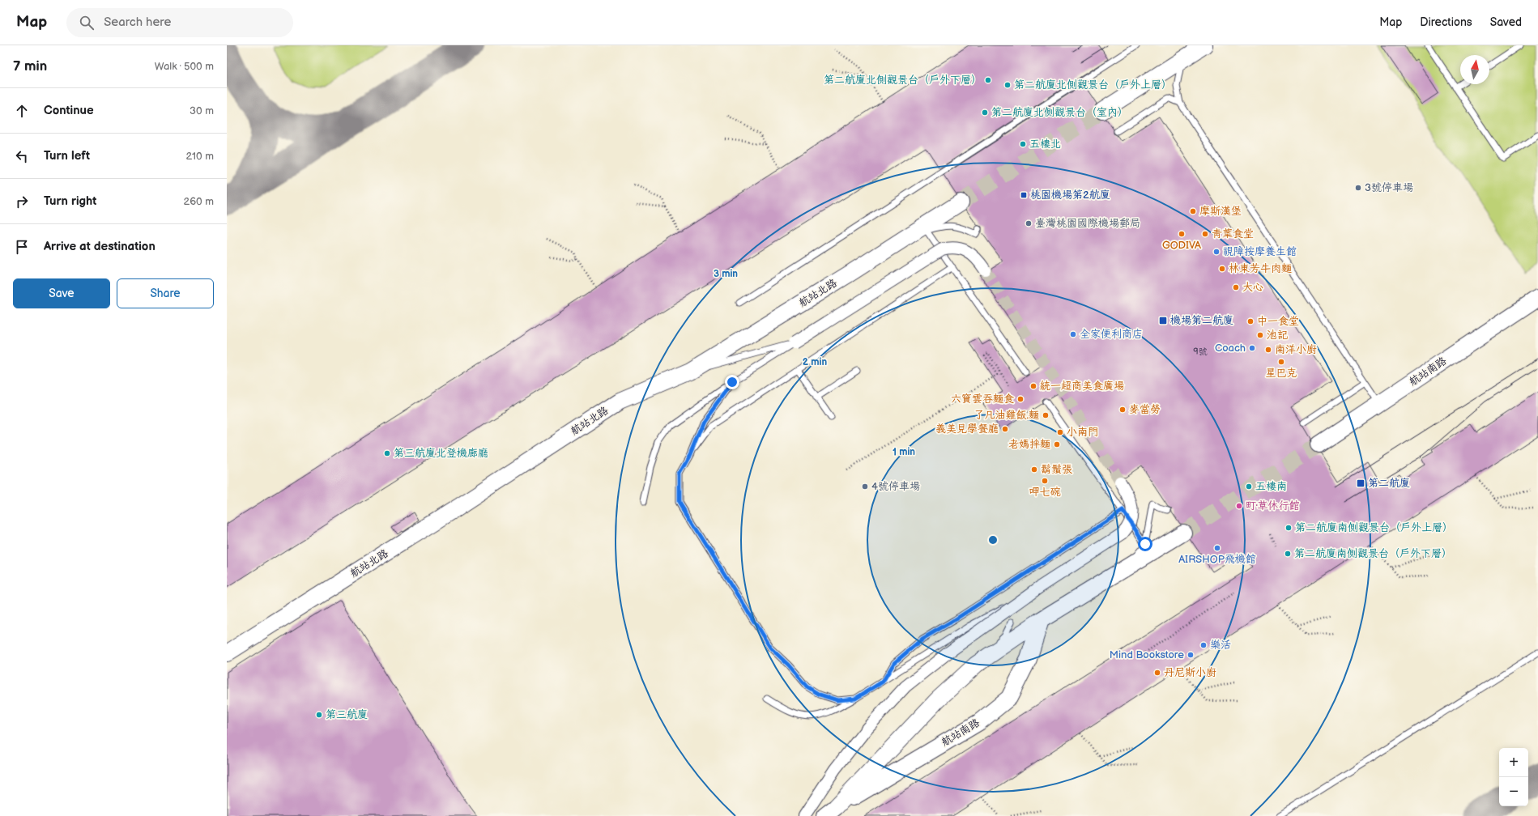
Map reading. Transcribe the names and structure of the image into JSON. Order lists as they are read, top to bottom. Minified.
{"streets":{"street":["航站北路","航站南路"]},"places":{"other":["第二航廈北側觀景台（戶外下層）","第二航廈北側觀景台（戶外上層）","第二航廈北側觀景台（室內）","五樓北","3號停車場","摩斯漢堡","臺灣桃園國際機場郵局","GODIVA","青葉食堂","視障按摩養生館","林東芳牛肉麵","大心","中一食堂","全家便利商店","池記","Coach","南洋小廚","星巴克","統一超商美食廣場","六寶雲吞麵食","麥當勞","了凡油雞飯.麵","義美見學餐廳","小南門","老媽拌麵","第三航廈北登機廊廳","鬍鬚張","呷七碗","4號停車場","五樓南","町·草休行館","第二航廈南側觀景台（戶外上層）","AIRSHOP飛機館","第二航廈南側觀景台（戶外下層）","樂活","Mind Bookstore","丹尼斯小廚","第三航廈"],"transit":["桃園機場第2航廈","機場第二航廈","第二航廈"]},"house_numbers":["9號"],"north":"top","page":{"header":"Map","search":"Search here","nav":["Map","Directions","Saved"],"heading":["7 min","Walk · 500 m"],"list":[["Continue","30 m"],["Turn left","210 m"],["Turn right","260 m"],"Arrive at destination"],"buttons":["Save","Share"],"map_buttons":["+","−"]},"rings":["3 min","2 min","1 min"]}
